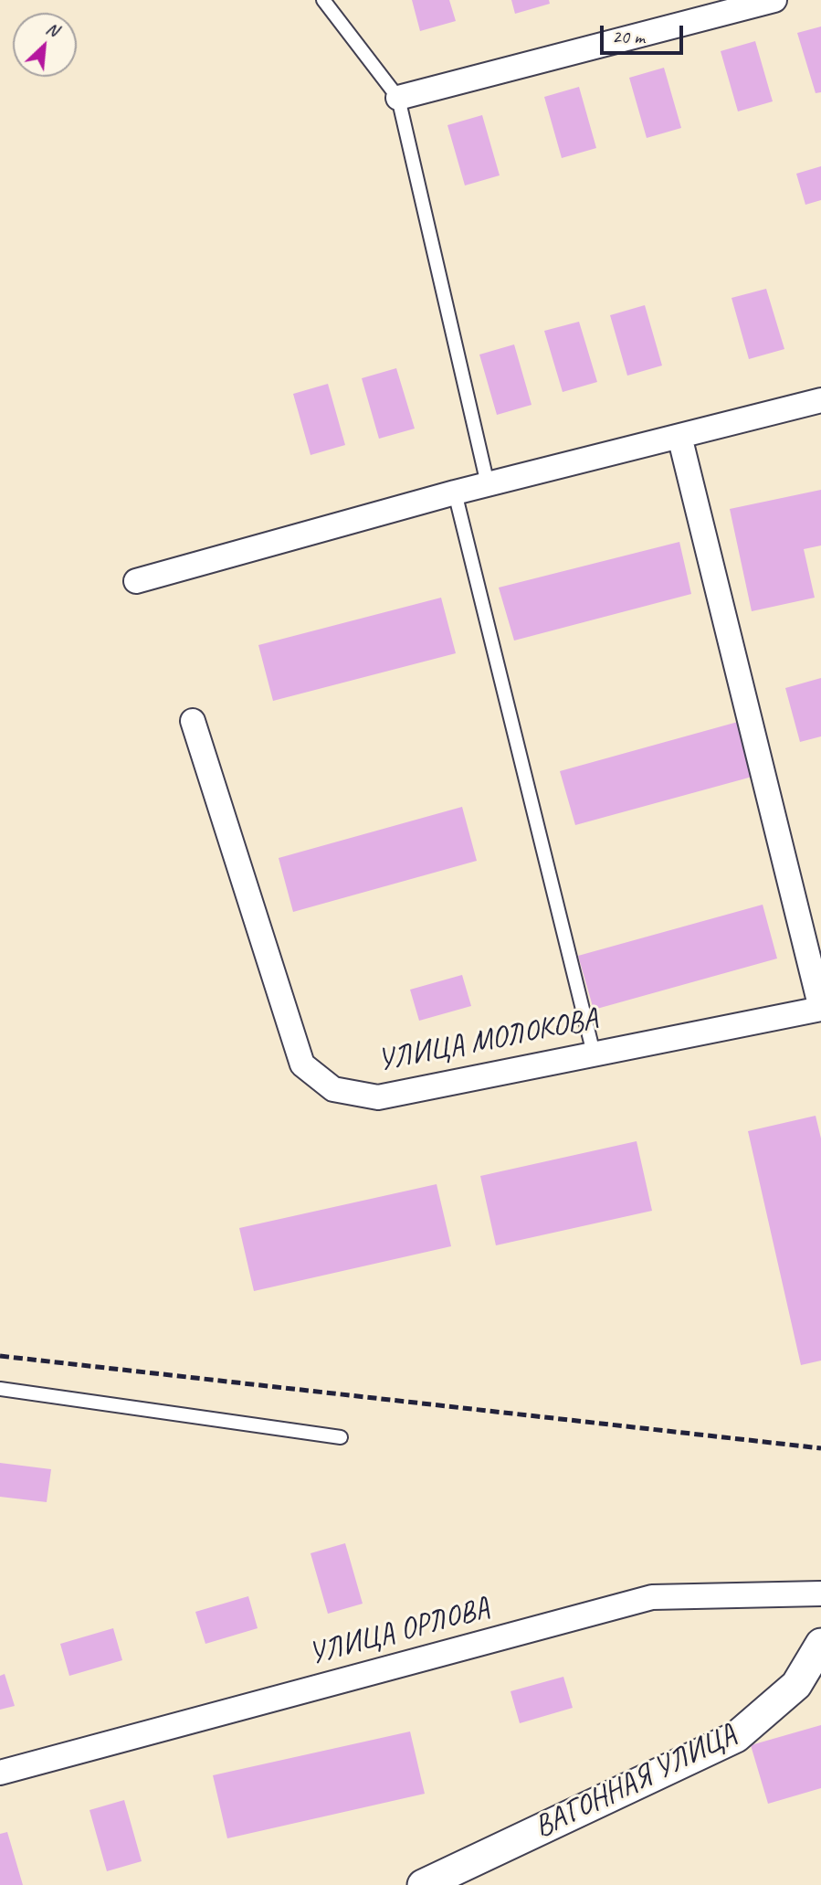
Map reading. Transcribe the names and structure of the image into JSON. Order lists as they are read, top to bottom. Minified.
{"streets":{"street":["УЛИЦА МОЛОКОВА","УЛИЦА ОРЛОВА","ВАГОННАЯ УЛИЦА"]},"scale_bar":"20 m","north":"top right"}
